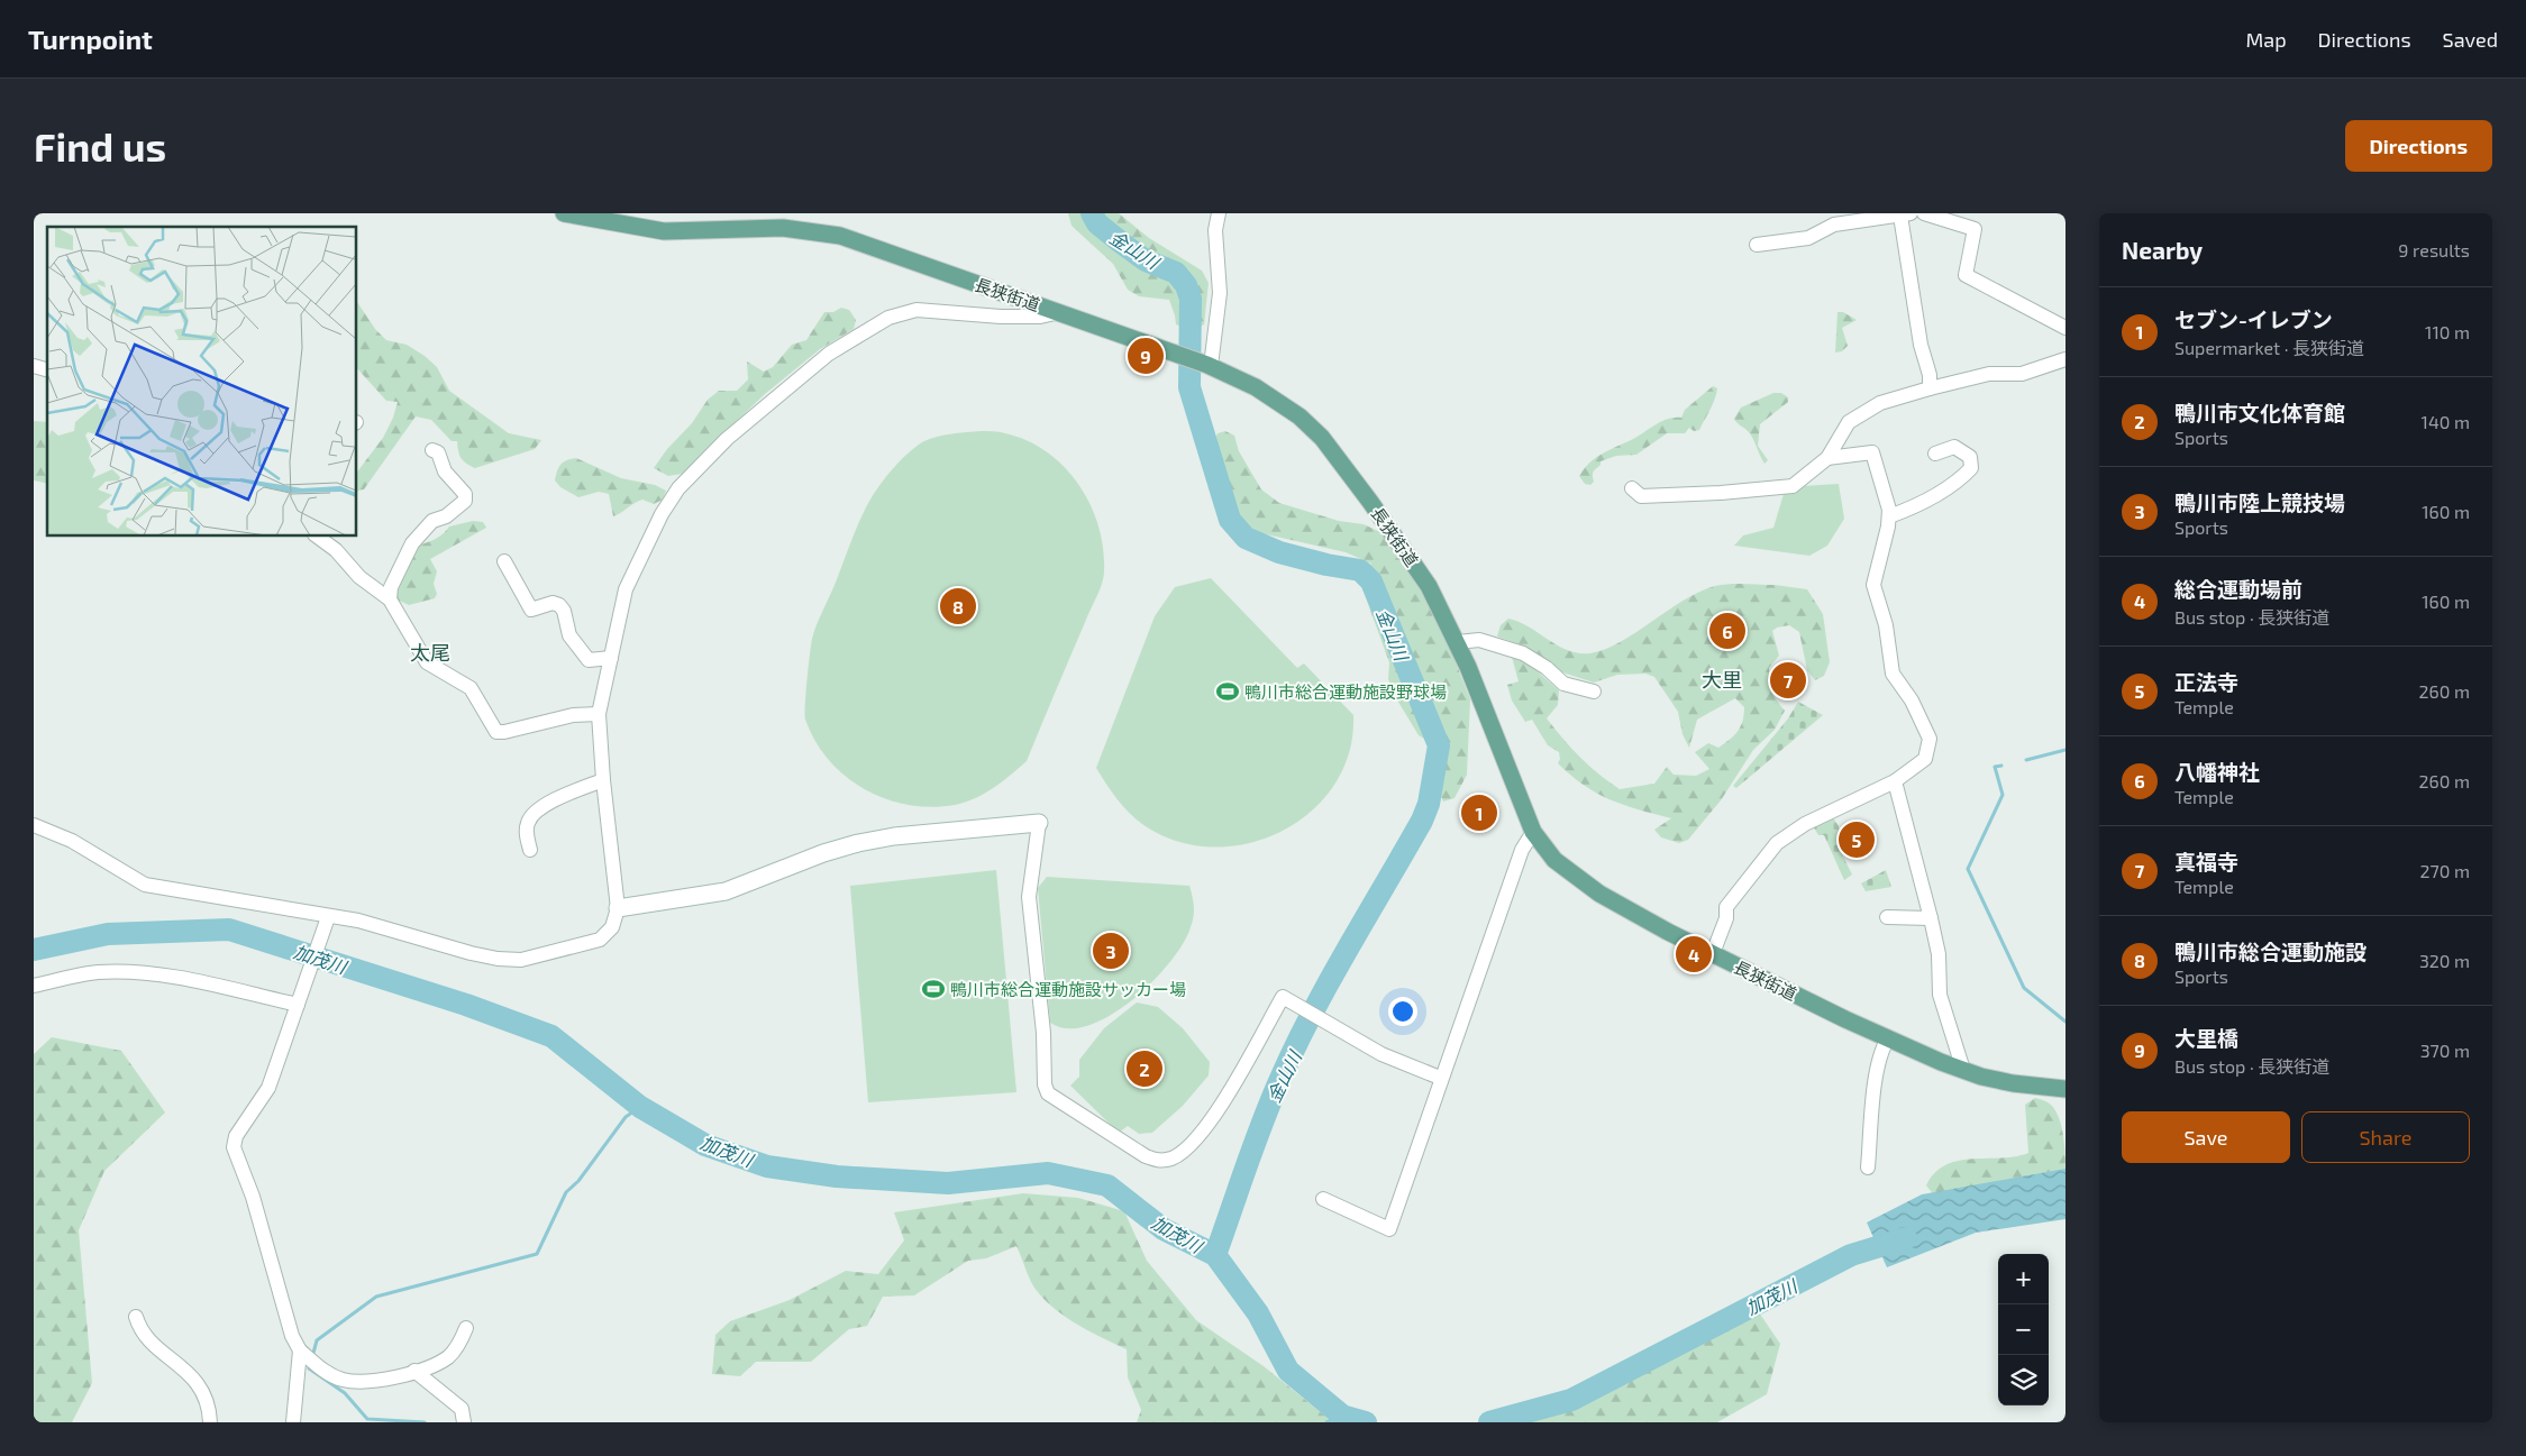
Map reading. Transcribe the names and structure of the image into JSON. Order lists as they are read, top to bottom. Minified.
{"streets":{"main road":["長狭街道"]},"districts":["太尾","大里"],"water":["金山川","加茂川"],"places":{"sports":["鴨川市総合運動施設野球場","鴨川市総合運動施設サッカー場"]},"page":{"header":"Turnpoint","nav":["Map","Directions","Saved"],"buttons":["Directions",["Save","Share"]],"title":"Find us","heading":["Nearby","9 results"],"list":[{"mark":"1","name":"セブン-イレブン","note":"Supermarket · 長狭街道","value":"110 m"},{"mark":"2","name":"鴨川市文化体育館","note":"Sports","value":"140 m"},{"mark":"3","name":"鴨川市陸上競技場","note":"Sports","value":"160 m"},{"mark":"4","name":"総合運動場前","note":"Bus stop · 長狭街道","value":"160 m"},{"mark":"5","name":"正法寺","note":"Temple","value":"260 m"},{"mark":"6","name":"八幡神社","note":"Temple","value":"260 m"},{"mark":"7","name":"真福寺","note":"Temple","value":"270 m"},{"mark":"8","name":"鴨川市総合運動施設","note":"Sports","value":"320 m"},{"mark":"9","name":"大里橋","note":"Bus stop · 長狭街道","value":"370 m"}],"pins":["9","8","6","7","1","5","3","4","2"],"map_buttons":["+","−"]}}
